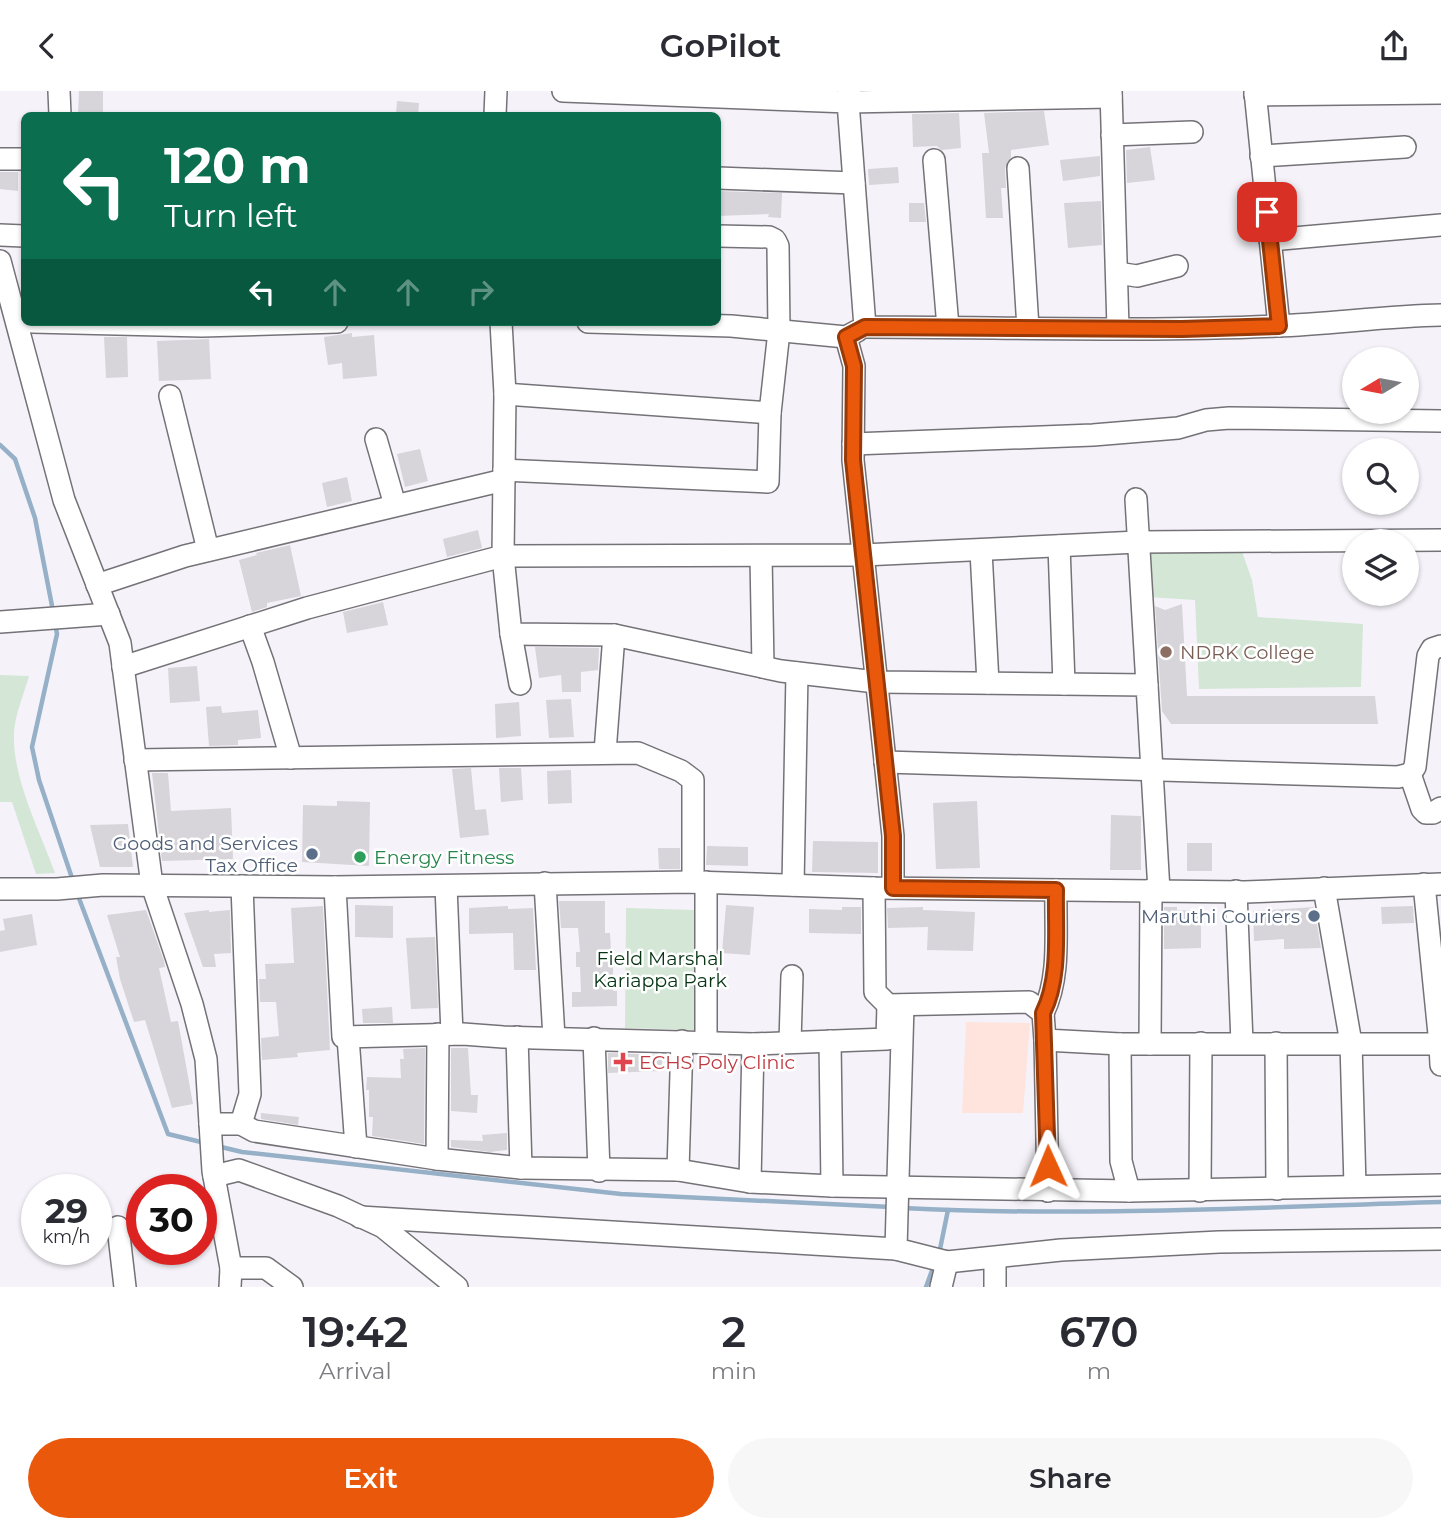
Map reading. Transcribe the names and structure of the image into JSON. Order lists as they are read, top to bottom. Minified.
{"parks":["Field Marshal Kariappa Park"],"places":{"other":["NDRK College","Goods and Services Tax Office","Energy Fitness","Maruthi Couriers"],"health":["ECHS Poly Clinic"]},"north":"left","page":{"header":"GoPilot","turn":["120 m","Turn left"],"speed":"29 km/h","limit":"30","eta":["19:42","Arrival","2","min","670","m"],"buttons":["Exit","Share"]}}
